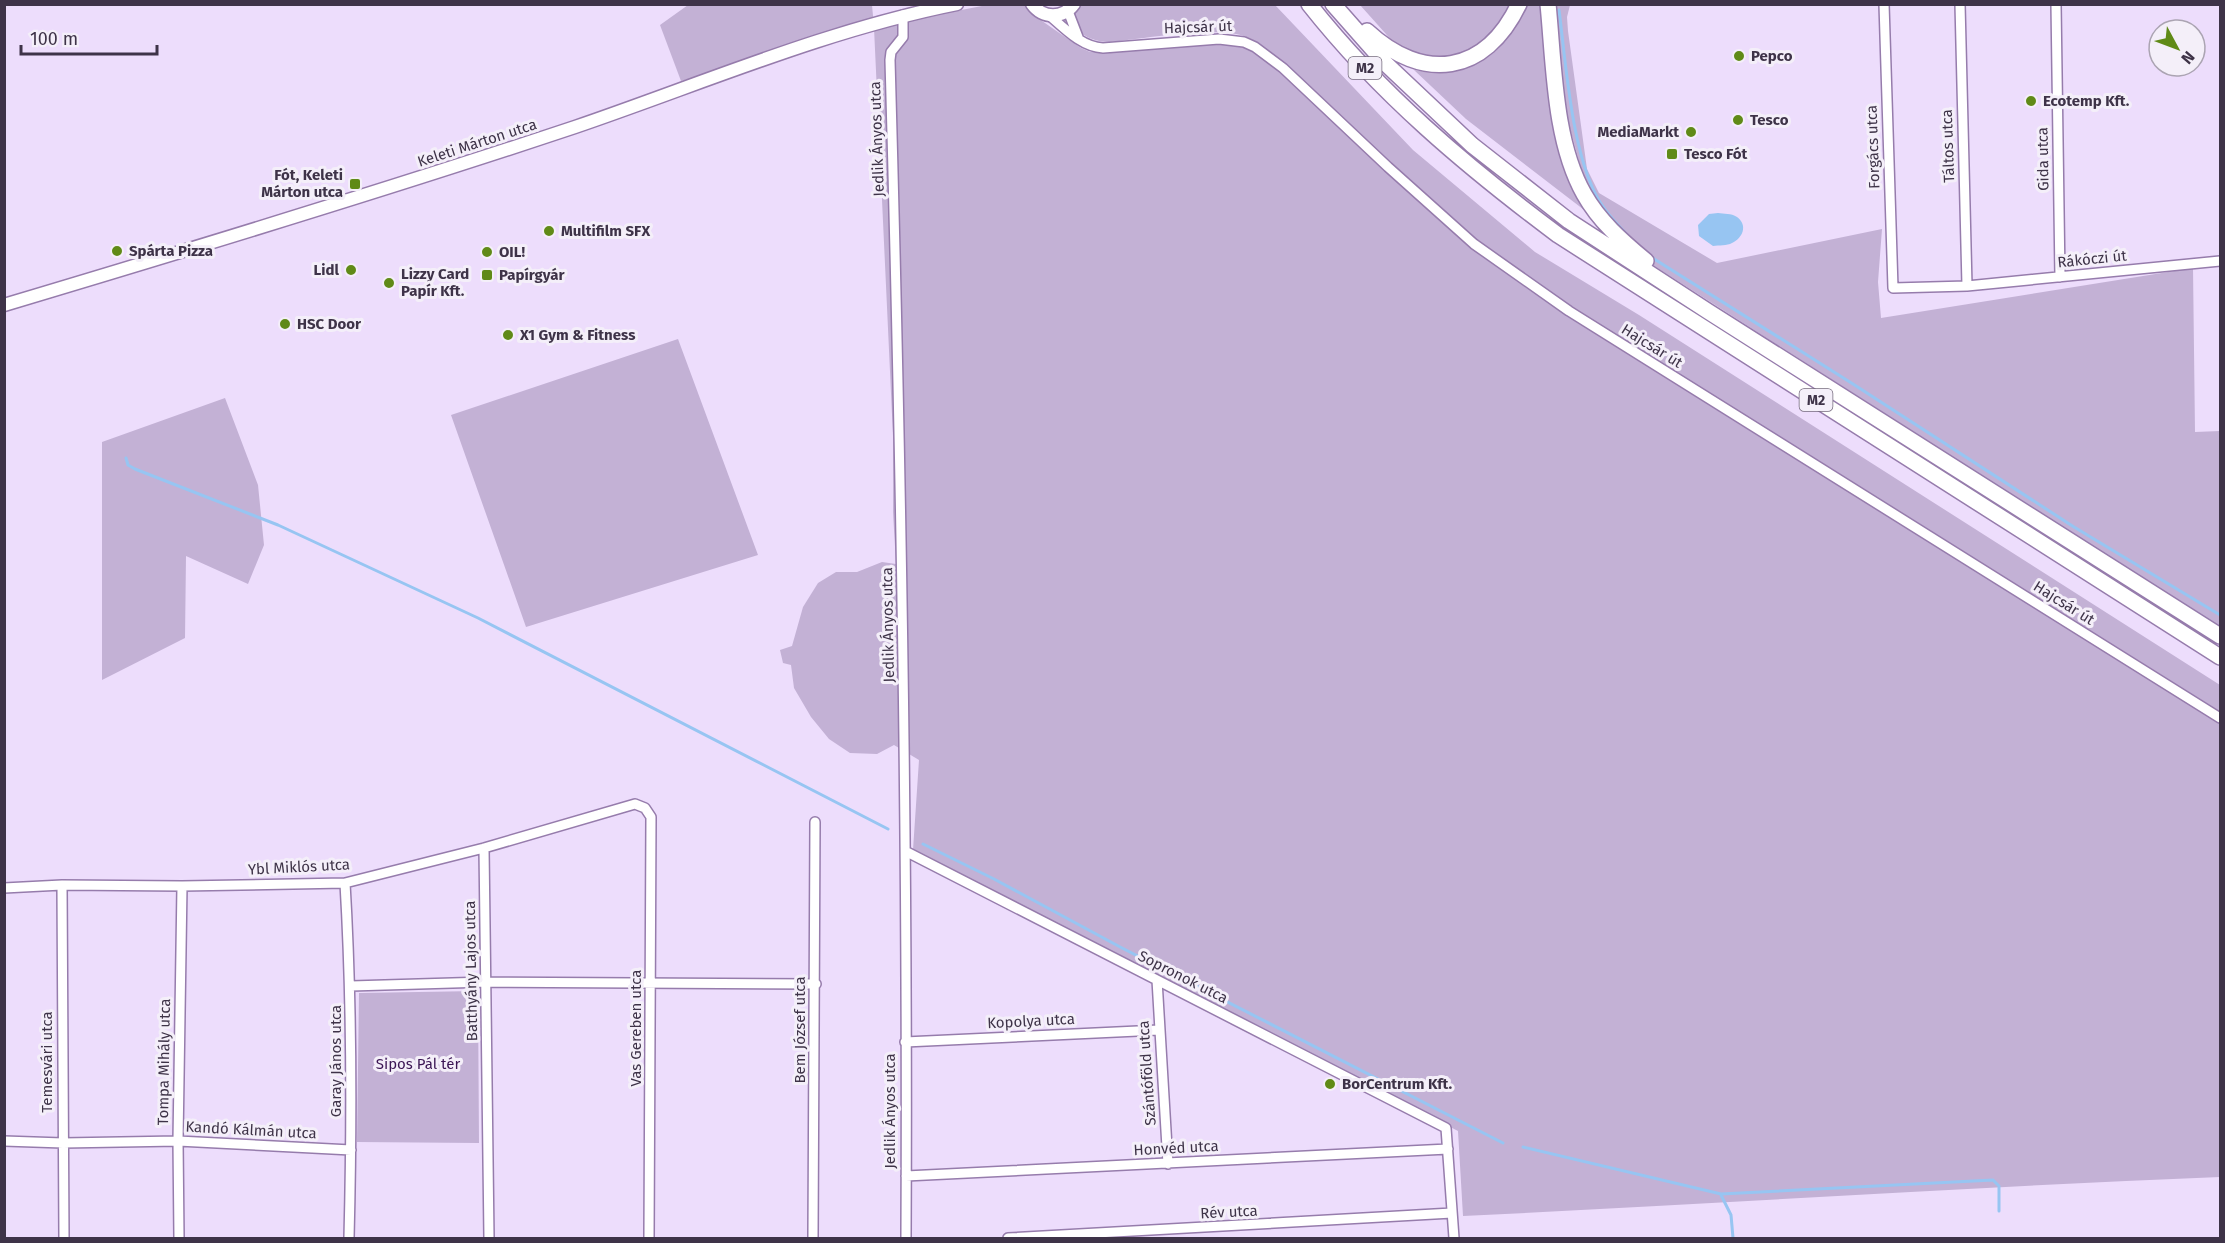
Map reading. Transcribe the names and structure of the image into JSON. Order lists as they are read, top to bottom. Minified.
{"streets":{"highway":["M2"],"main road":["Keleti Márton utca"],"street":["Hajcsár út","Jedlik Ányos utca","Táltos utca","Forgács utca","Gida utca","Rákóczi út","Ybl Miklós utca","Batthyány Lajos utca","Sopronok utca","Kopolya utca","Vas Gereben utca","Bem József utca","Garay János utca","Temesvári utca","Tompa Mihály utca","Szántóföld utca","Kandó Kálmán utca","Honvéd utca","Rév utca"]},"crossings":[["Jedlik Ányos utca","Keleti Márton utca"],["Jedlik Ányos utca","Sopronok utca"],["Jedlik Ányos utca","Kopolya utca"],["Jedlik Ányos utca","Honvéd utca"],["Táltos utca","Rákóczi út"],["Forgács utca","Rákóczi út"],["Gida utca","Rákóczi út"],["Ybl Miklós utca","Batthyány Lajos utca"],["Ybl Miklós utca","Vas Gereben utca"],["Ybl Miklós utca","Garay János utca"],["Ybl Miklós utca","Temesvári utca"],["Ybl Miklós utca","Tompa Mihály utca"],["Sopronok utca","Szántóföld utca"],["Sopronok utca","Honvéd utca"],["Kopolya utca","Szántóföld utca"],["Garay János utca","Kandó Kálmán utca"],["Temesvári utca","Kandó Kálmán utca"],["Tompa Mihály utca","Kandó Kálmán utca"],["Szántóföld utca","Honvéd utca"]],"parks":["Sipos Pál tér"],"places":{"other":["Pepco","Ecotemp Kft.","Tesco","MediaMarkt","Multifilm SFX","Spárta Pizza","OIL!","Lidl","Lizzy Card Papír Kft.","HSC Door","X1 Gym & Fitness","BorCentrum Kft."],"transit":["Tesco Fót","Fót, Keleti Márton utca","Papírgyár"]},"scale_bar":"100 m","north":"bottom right"}
